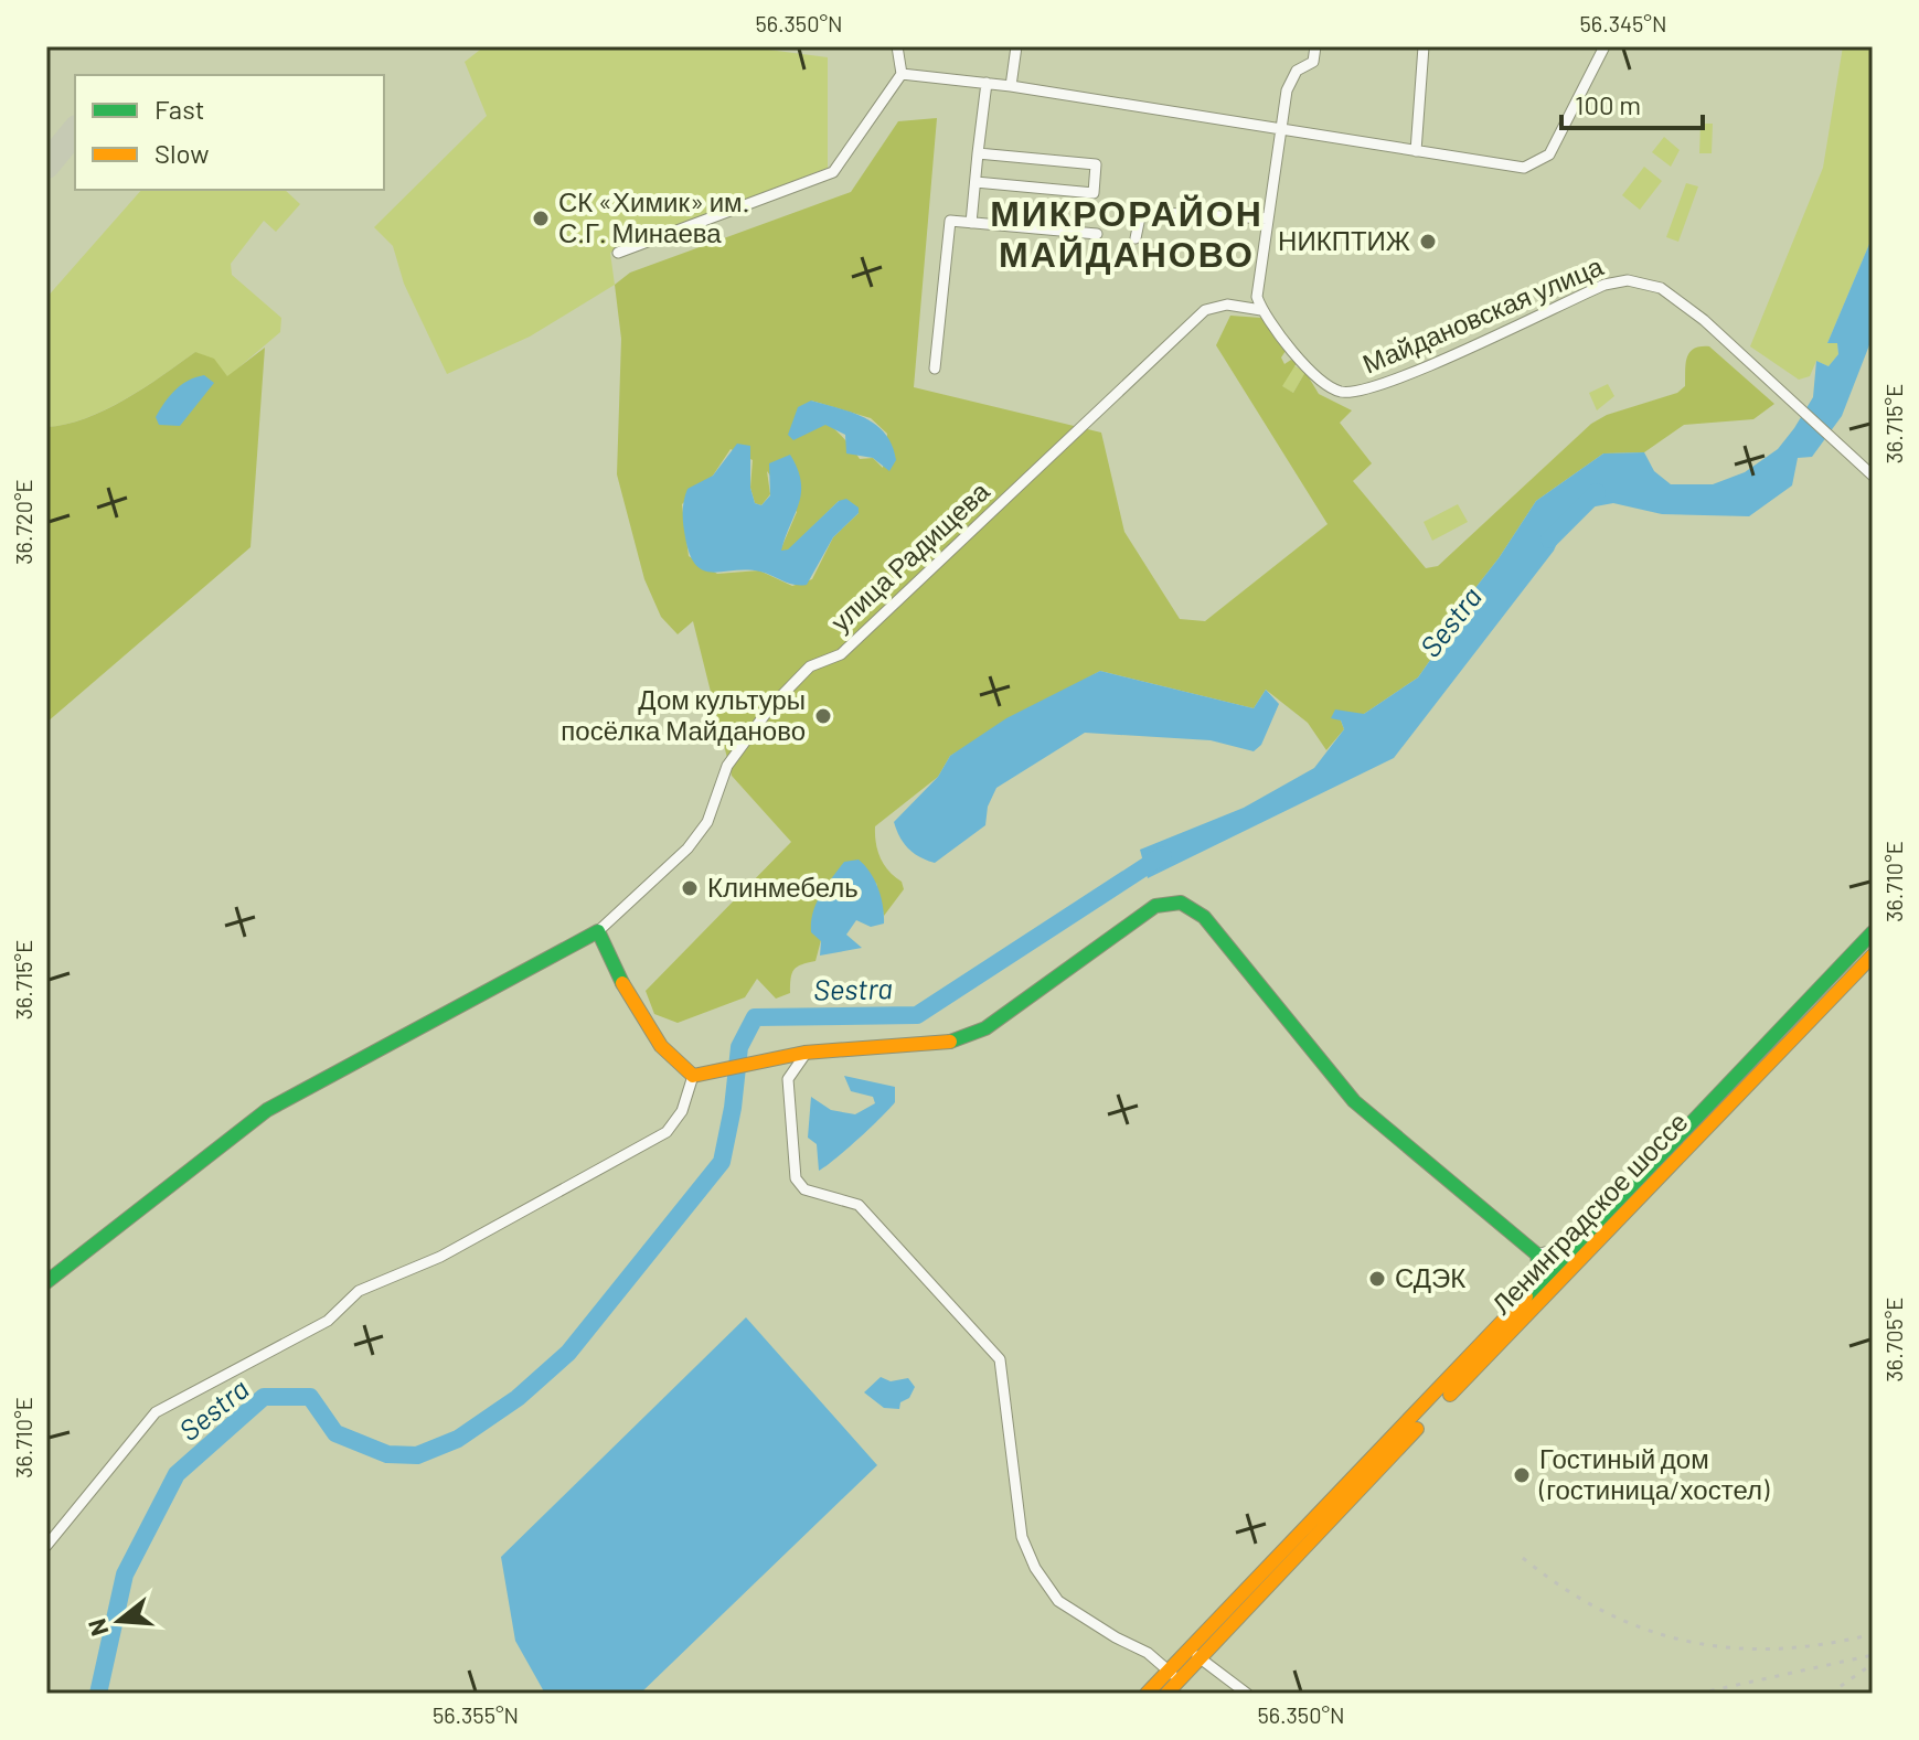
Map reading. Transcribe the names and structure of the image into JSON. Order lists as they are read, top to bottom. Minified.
{"streets":{"main road":["Ленинградское шоссе"],"street":["Майдановская улица","улица Радищева"]},"crossings":[["Майдановская улица","улица Радищева"]],"districts":["МИКРОРАЙОН МАЙДАНОВО"],"water":["Sestra"],"places":["СК «Химик» им. С.Г. Минаева","НИКПТИЖ","Дом культуры посёлка Майданово","Клинмебель","СДЭК","Гостиный дом (гостиница/хостел)"],"legend":["Fast","Slow"],"scale_bar":"100 m","north":"left","coordinates":["56.350°N","56.345°N","36.715°E","36.720°E","36.710°E","36.705°E","56.355°N"]}
